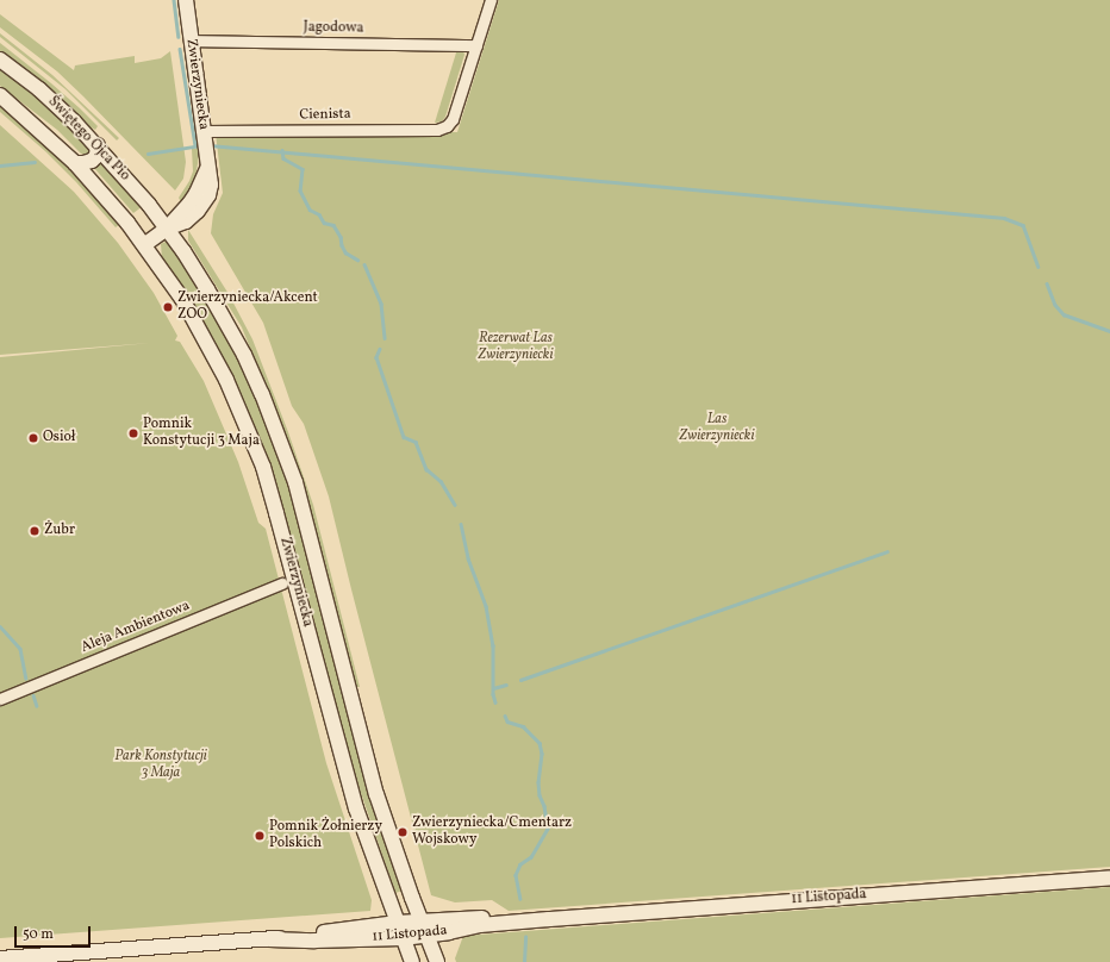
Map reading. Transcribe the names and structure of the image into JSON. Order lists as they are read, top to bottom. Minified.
{"streets":{"main road":["Zwierzyniecka","Świętego Ojca Pio","11 Listopada"],"street":["Jagodowa","Cienista","Aleja Ambientowa"]},"crossings":[["Jagodowa","Zwierzyniecka"],["Jagodowa","Cienista"],["Zwierzyniecka","Cienista"],["Zwierzyniecka","Świętego Ojca Pio"],["Zwierzyniecka","11 Listopada"]],"parks":["Rezerwat Las Zwierzyniecki","Las Zwierzyniecki","Park Konstytucji 3 Maja"],"places":["Zwierzyniecka/Akcent ZOO","Pomnik Konstytucji 3 Maja","Osioł","Żubr","Zwierzyniecka/Cmentarz Wojskowy","Pomnik Żołnierzy Polskich"],"scale_bar":"50 m"}
